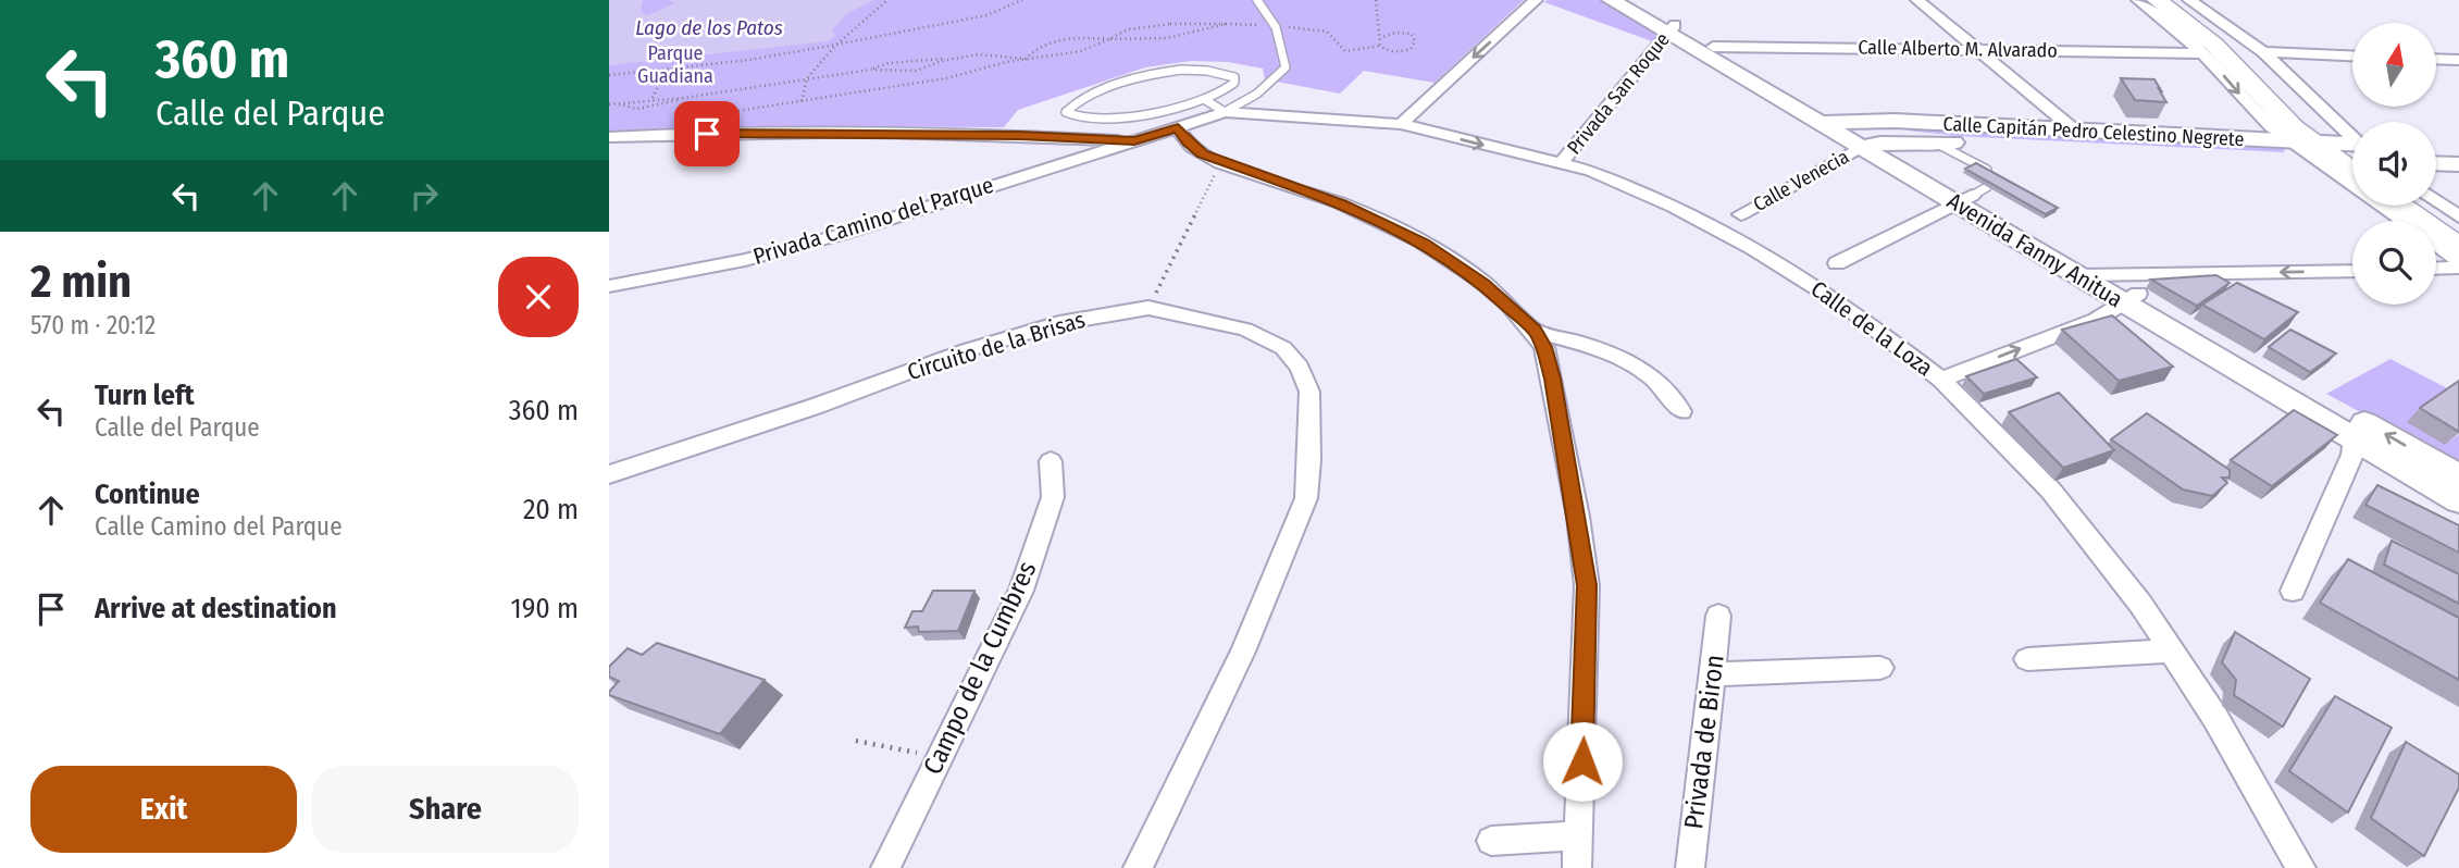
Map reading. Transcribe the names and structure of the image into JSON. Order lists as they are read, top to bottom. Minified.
{"streets":{"main road":["Calle Capitán Pedro Celestino Negrete","Avenida Fanny Anitua"],"street":["Calle Alberto M. Alvarado","Privada San Roque","Calle Venecia","Privada Camino del Parque","Calle de la Loza","Circuito de la Brisas","Campo de la Cumbres","Privada de Biron"]},"crossings":[["Calle Alberto M. Alvarado","Avenida Fanny Anitua"],["Privada San Roque","Avenida Fanny Anitua"],["Privada San Roque","Calle de la Loza"],["Calle Capitán Pedro Celestino Negrete","Calle Venecia"],["Calle Capitán Pedro Celestino Negrete","Avenida Fanny Anitua"],["Calle Venecia","Avenida Fanny Anitua"],["Privada Camino del Parque","Calle de la Loza"]],"water":["Lago de los Patos"],"parks":["Parque Guadiana"],"north":"top","page":{"turn":["360 m","Calle del Parque"],"heading":["2 min","570 m · 20:12"],"list":[{"name":"Turn left","note":"Calle del Parque","value":"360 m"},{"name":"Continue","note":"Calle Camino del Parque","value":"20 m"},{"name":"Arrive at destination","value":"190 m"}],"buttons":["Exit","Share"]}}
